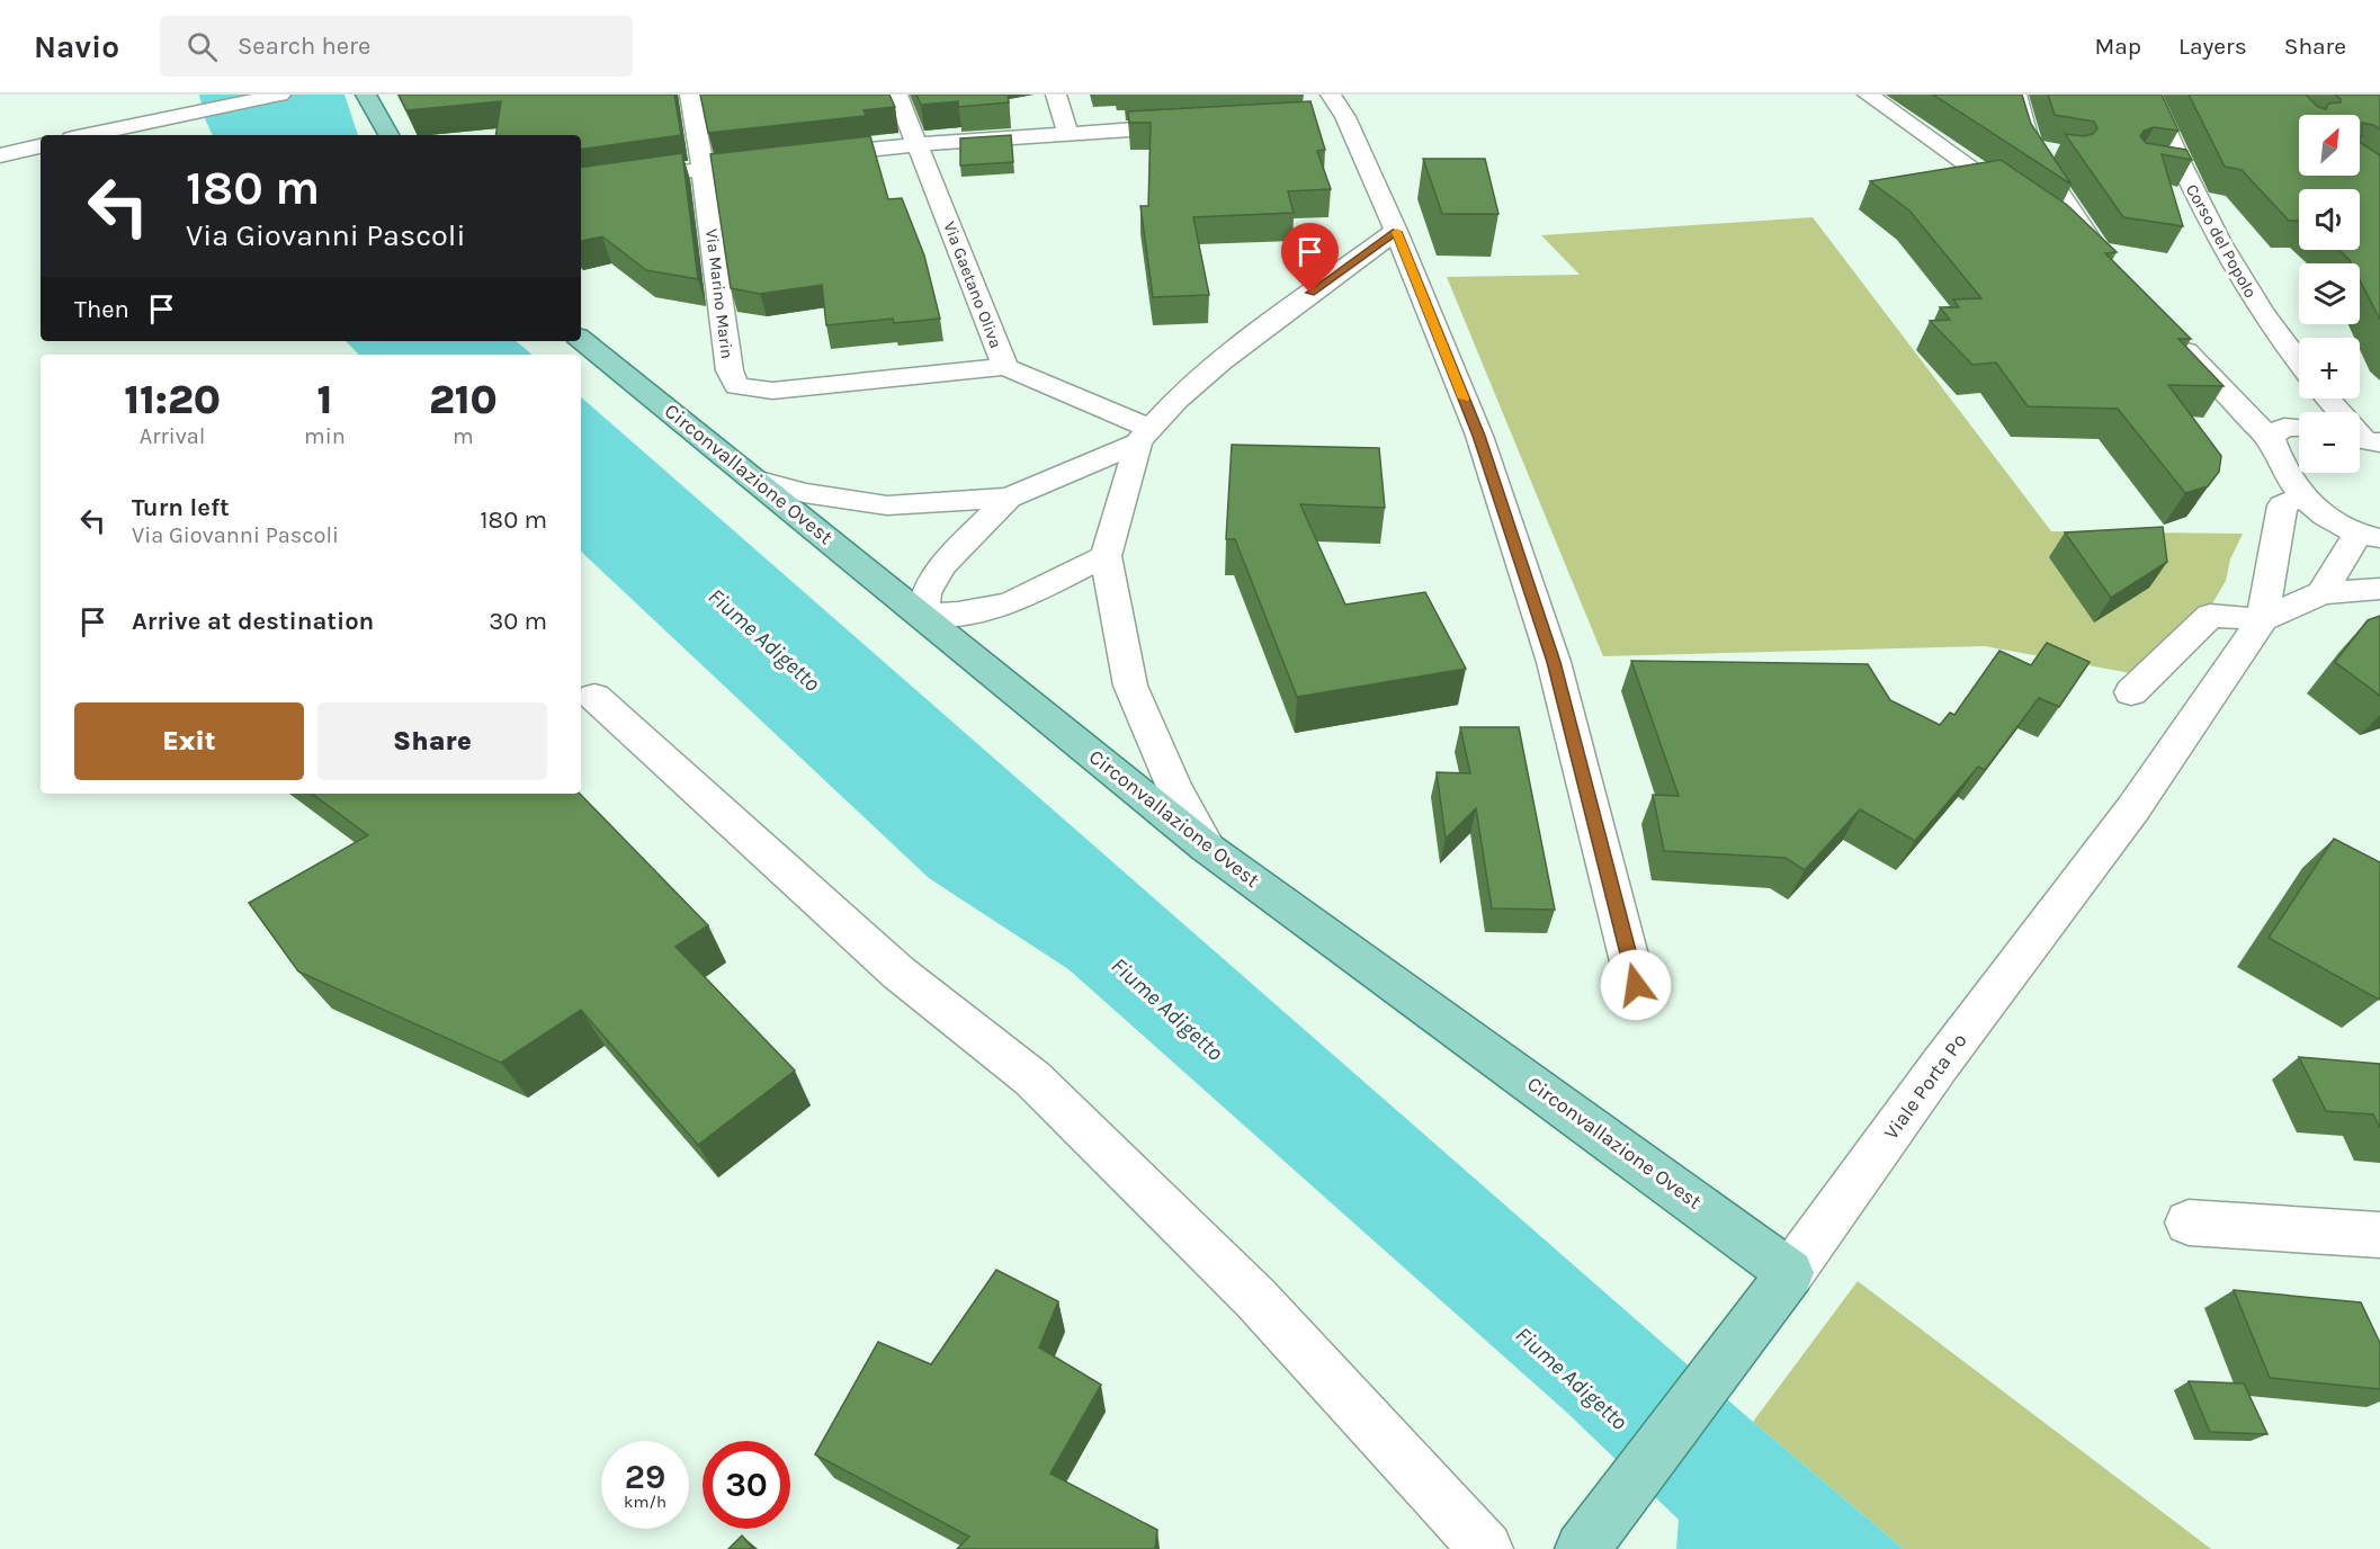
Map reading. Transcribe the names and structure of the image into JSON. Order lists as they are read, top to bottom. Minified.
{"streets":{"main road":["Circonvallazione Ovest","Viale Porta Po"],"street":["Corso del Popolo","Via Gaetano Oliva","Via Marino Marin"]},"crossings":[["Via Gaetano Oliva","Via Marino Marin"],["Circonvallazione Ovest","Viale Porta Po"]],"water":["Fiume Adigetto"],"north":"top right","page":{"header":"Navio","search":"Search here","nav":["Map","Layers","Share"],"map_buttons":["+","−"],"turn":["180 m","Via Giovanni Pascoli"],"then":"Then","eta":["11:20","Arrival","1","min","210","m"],"list":[{"name":"Turn left","note":"Via Giovanni Pascoli","value":"180 m"},{"name":"Arrive at destination","value":"30 m"}],"buttons":["Exit","Share"],"speed":"29 km/h","limit":"30"}}
